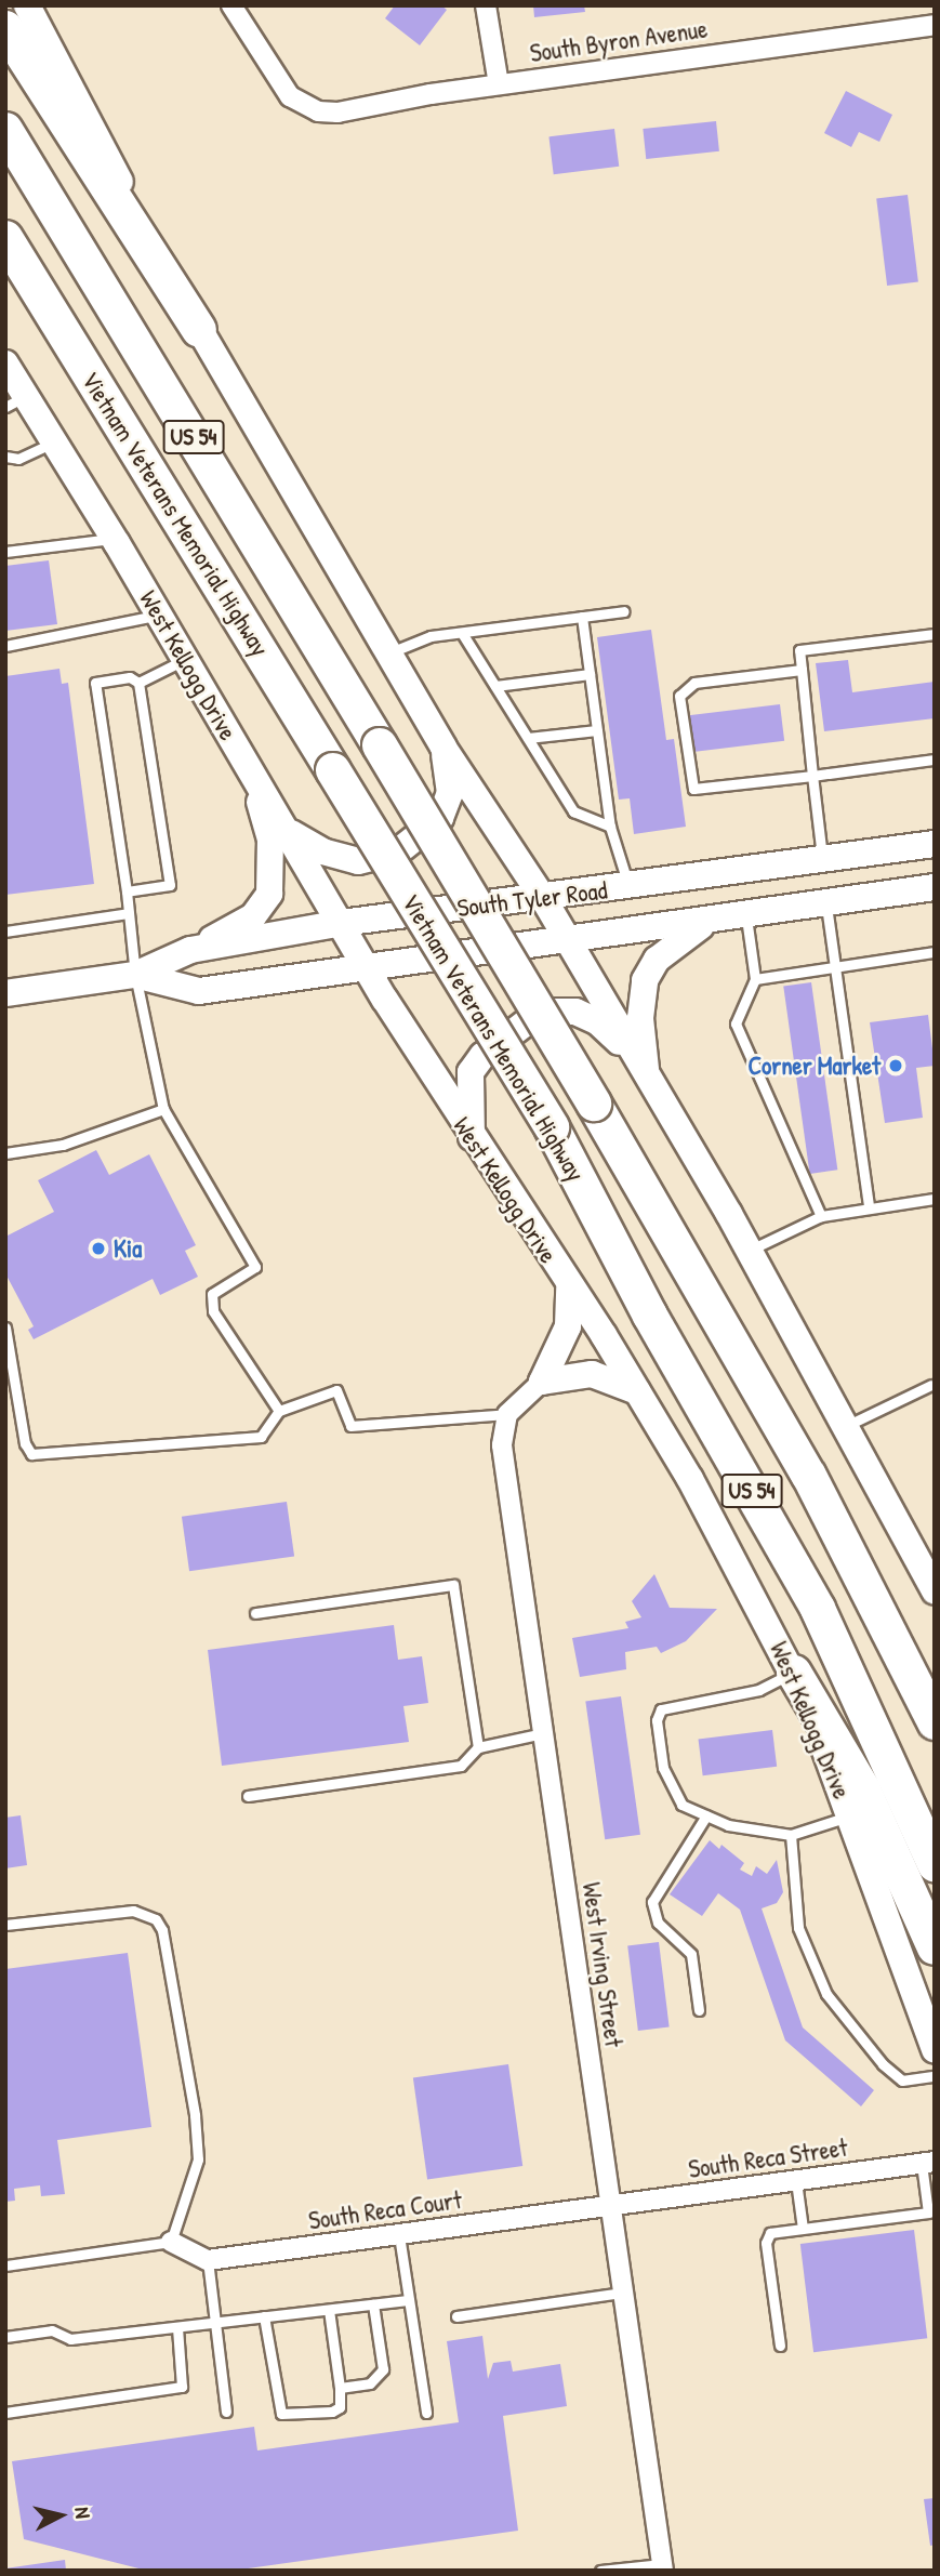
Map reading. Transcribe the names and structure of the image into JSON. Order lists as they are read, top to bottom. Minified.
{"streets":{"highway":["US 54","Vietnam Veterans Memorial Highway"],"main road":["West Kellogg Drive","South Tyler Road"],"street":["South Byron Avenue","West Irving Street","South Reca Street","South Reca Court"]},"crossings":[["West Kellogg Drive","South Tyler Road"],["West Irving Street","South Reca Street"],["West Irving Street","South Reca Court"],["South Reca Street","South Reca Court"]],"places":["Corner Market","Kia"],"north":"right"}
